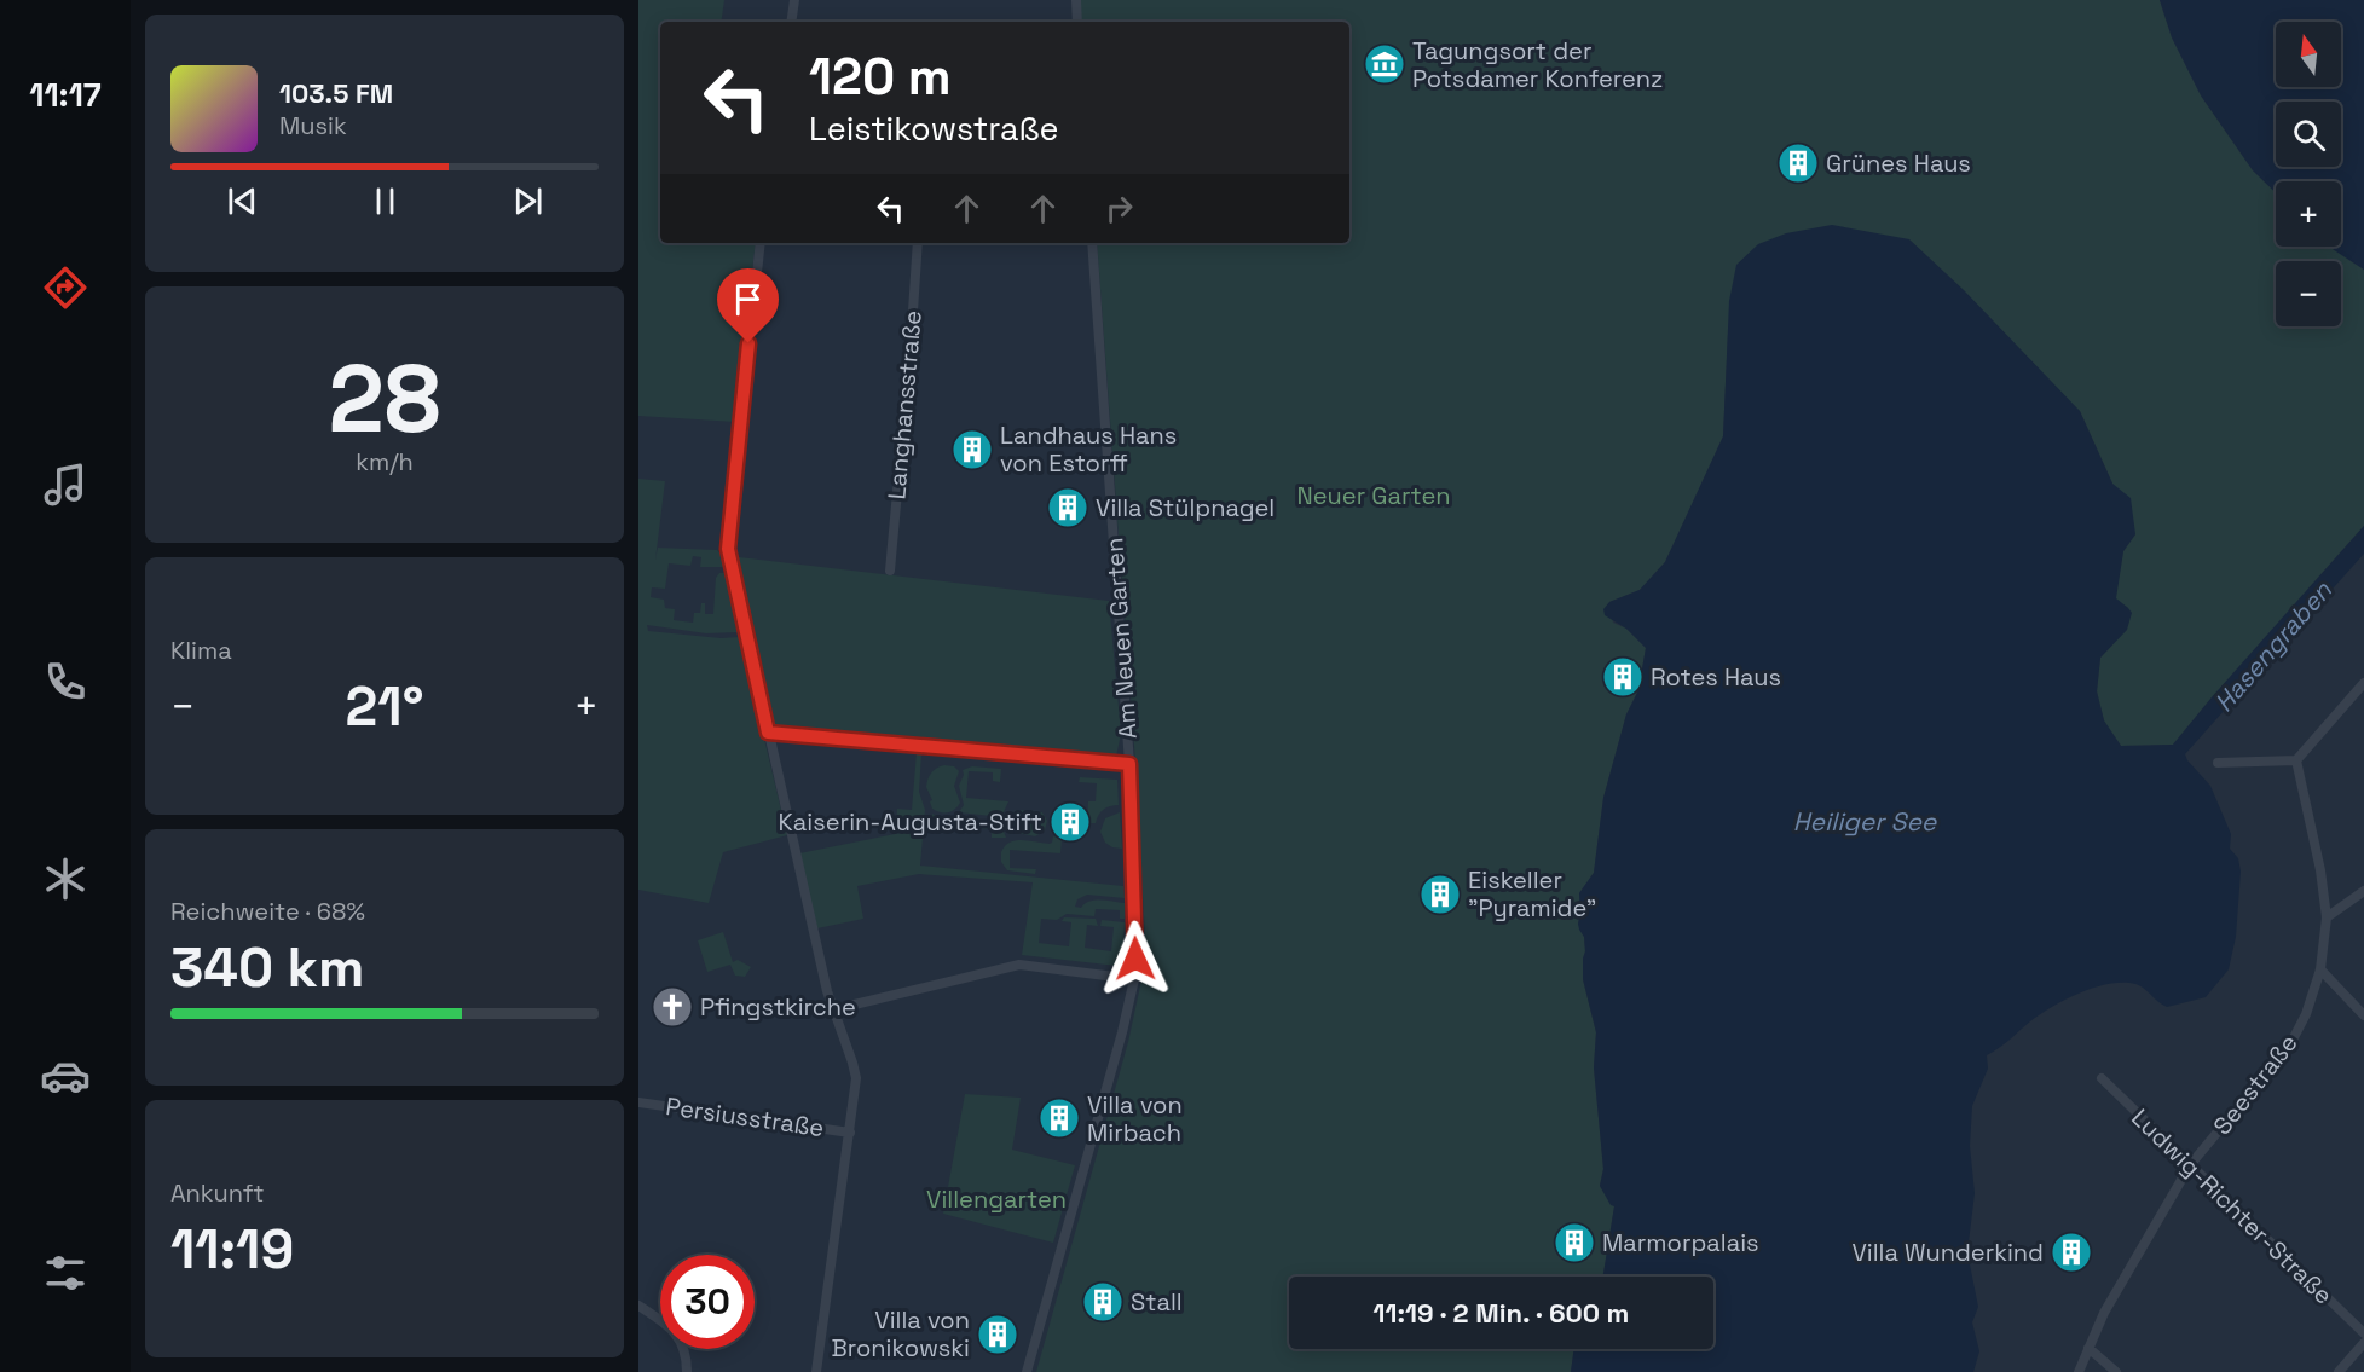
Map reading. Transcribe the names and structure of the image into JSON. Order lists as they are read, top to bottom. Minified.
{"streets":{"street":["Langhansstraße","Am Neuen Garten","Seestraße","Persiusstraße","Ludwig-Richter-Straße"]},"crossings":[["Seestraße","Ludwig-Richter-Straße"]],"water":["Hasengraben","Heiliger See"],"parks":["Neuer Garten","Villengarten"],"places":{"museum":["Tagungsort der Potsdamer Konferenz"],"building":["Grünes Haus","Landhaus Hans von Estorff","Villa Stülpnagel","Rotes Haus","Kaiserin-Augusta-Stift","Eiskeller \"Pyramide\"","Villa von Mirbach","Marmorpalais","Villa Wunderkind","Stall","Villa von Bronikowski"],"church":["Pfingstkirche"]},"north":"top","page":{"tabs":"11:17","map_buttons":["+","−"],"turn":["120 m","Leistikowstraße"],"song":["103.5 FM","Musik"],"tile":[["28","km/h"],"Klima",["Reichweite · 68%","340 km"],["Ankunft","11:19"]],"heat":["−","21°","+"],"limit":"30","trip":"11:19 · 2 Min. · 600 m"}}
